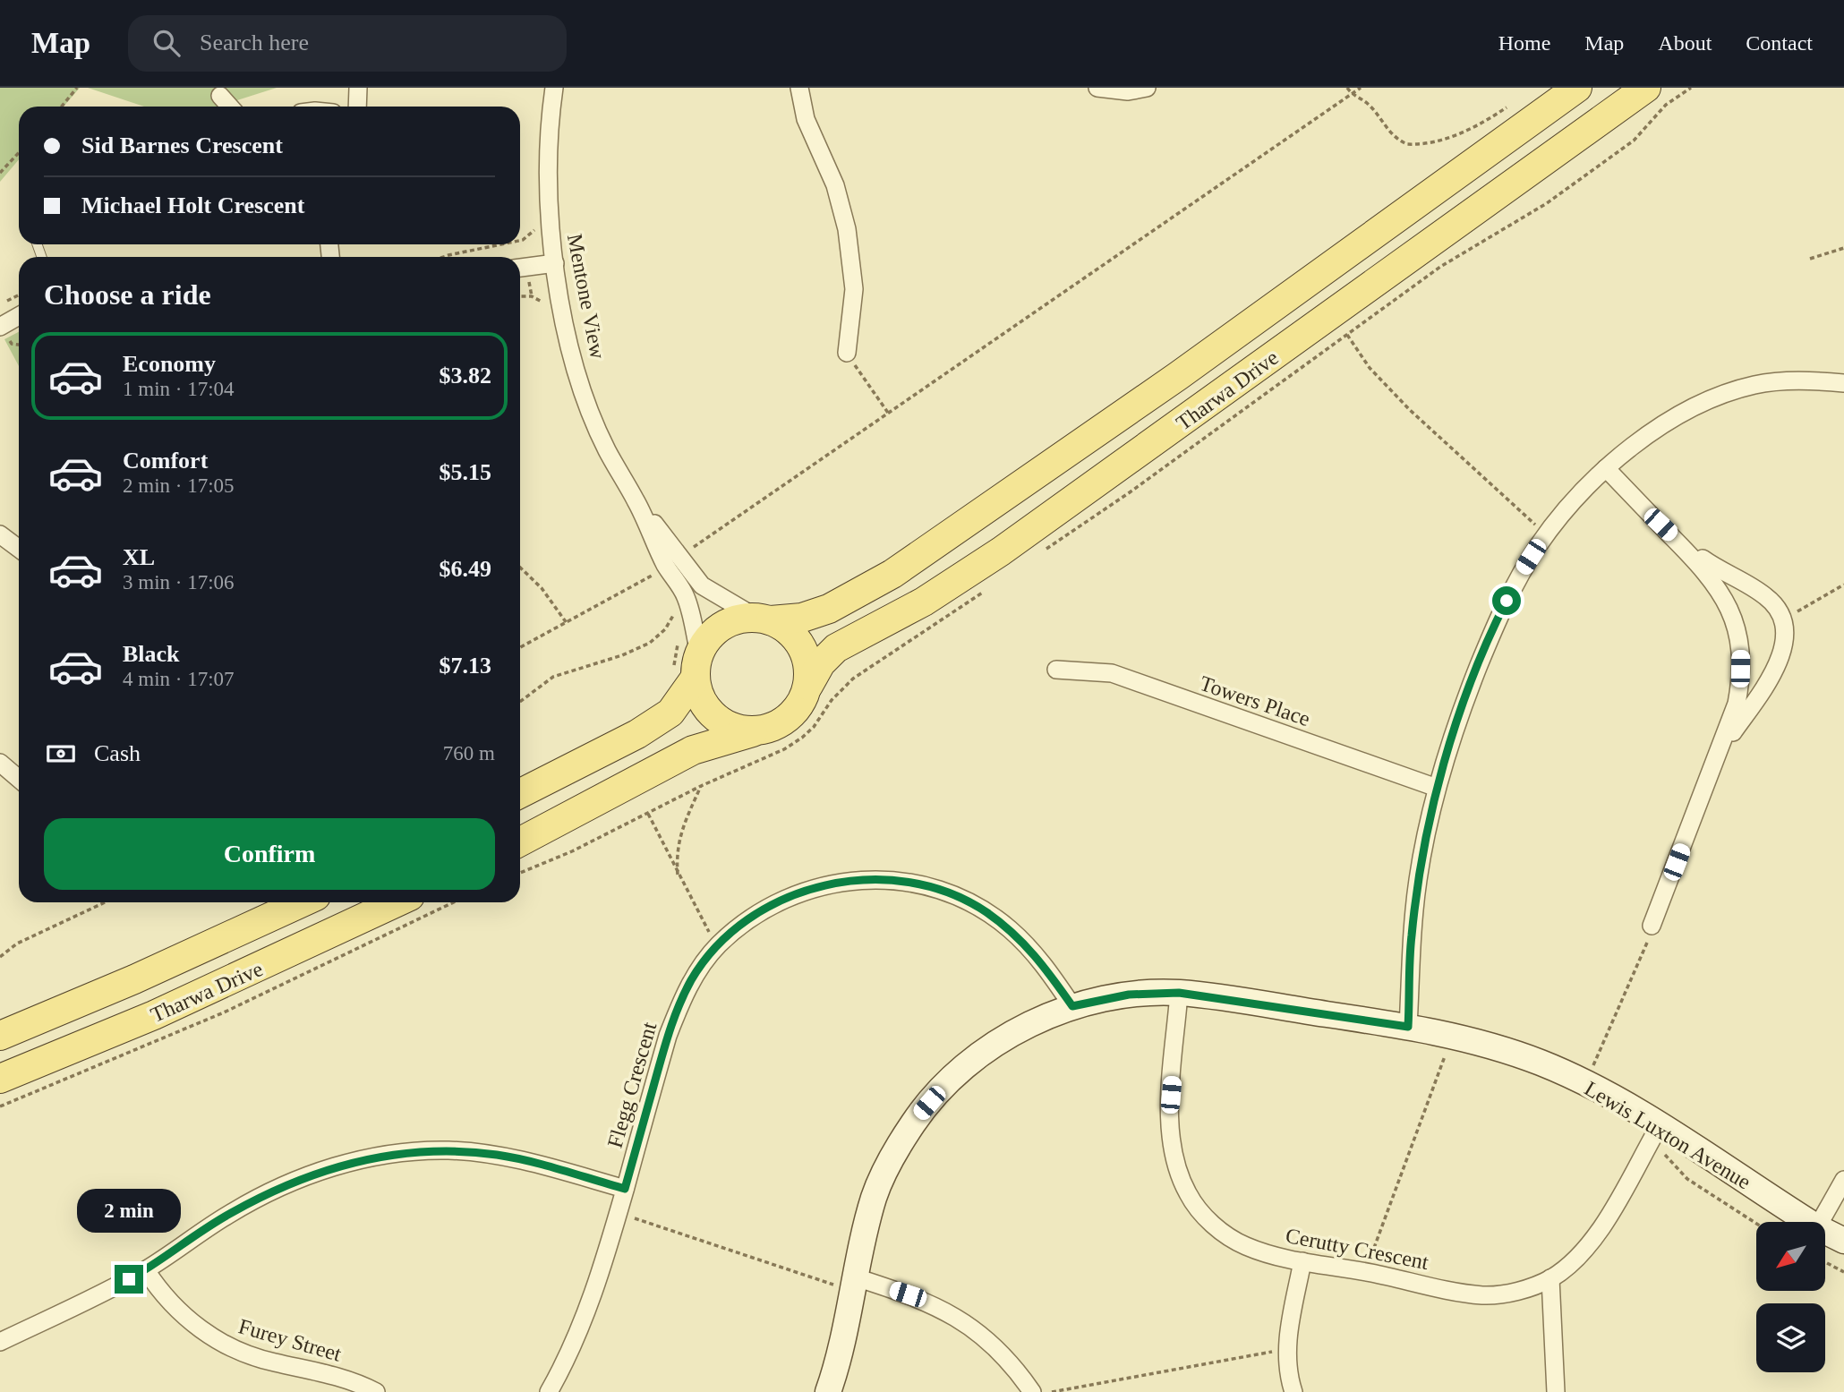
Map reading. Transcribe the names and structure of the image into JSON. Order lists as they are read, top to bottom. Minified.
{"streets":{"main road":["Tharwa Drive"],"street":["Mentone View","Towers Place","Flegg Crescent","Lewis Luxton Avenue","Cerutty Crescent","Furey Street"]},"crossings":[["Mentone View","Tharwa Drive"],["Flegg Crescent","Lewis Luxton Avenue"],["Lewis Luxton Avenue","Cerutty Crescent"]],"north":"bottom left","page":{"header":"Map","search":"Search here","nav":["Home","Map","About","Contact"],"banner":["Sid Barnes Crescent","Michael Holt Crescent"],"heading":"Choose a ride","list":[{"name":"Economy","note":"1 min · 17:04","value":"$3.82"},{"name":"Comfort","note":"2 min · 17:05","value":"$5.15"},{"name":"XL","note":"3 min · 17:06","value":"$6.49"},{"name":"Black","note":"4 min · 17:07","value":"$7.13"}],"pay":["Cash","760 m"],"buttons":"Confirm","bubble":"2 min"}}
